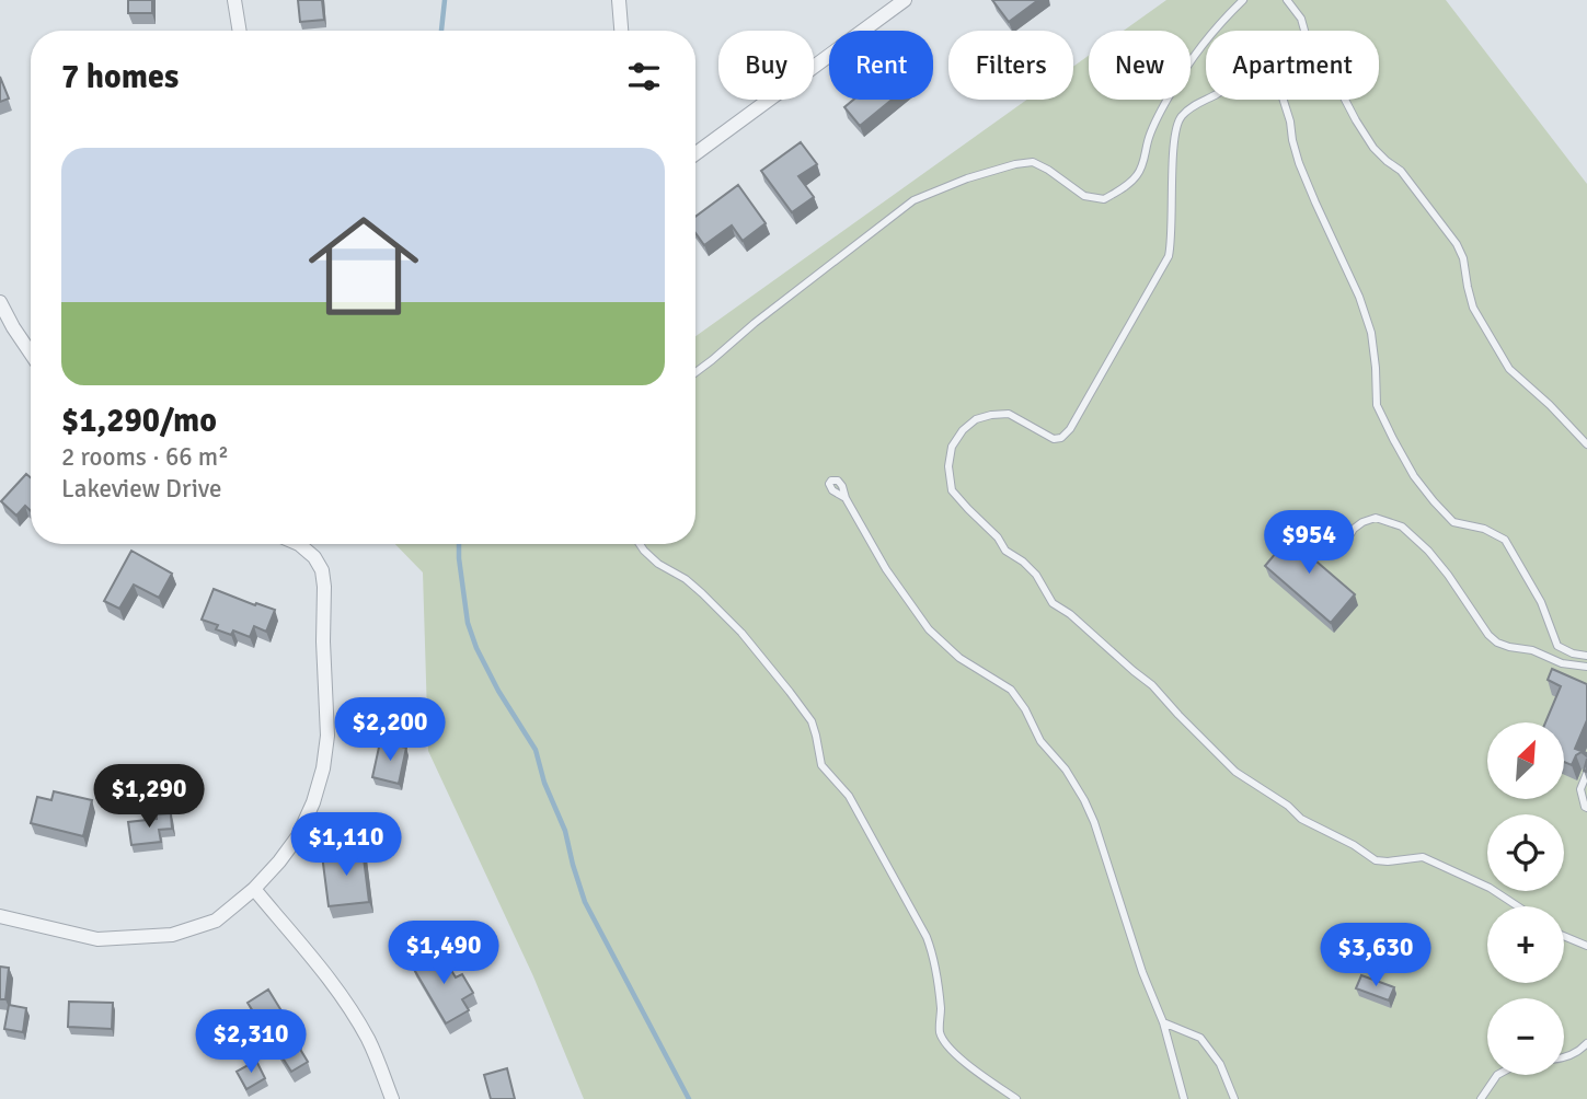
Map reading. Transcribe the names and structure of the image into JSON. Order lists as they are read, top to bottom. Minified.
{"north":"top right","page":{"chip":["Buy","Rent","Filters","New","Apartment"],"heading":"7 homes","list":[{"name":"$1,290/mo","note":"2 rooms · 66 m² · Lakeview Drive"}],"price":["$954","$2,200","$1,290","$1,110","$1,490","$3,630","$2,310"],"map_buttons":["+","−"]}}
